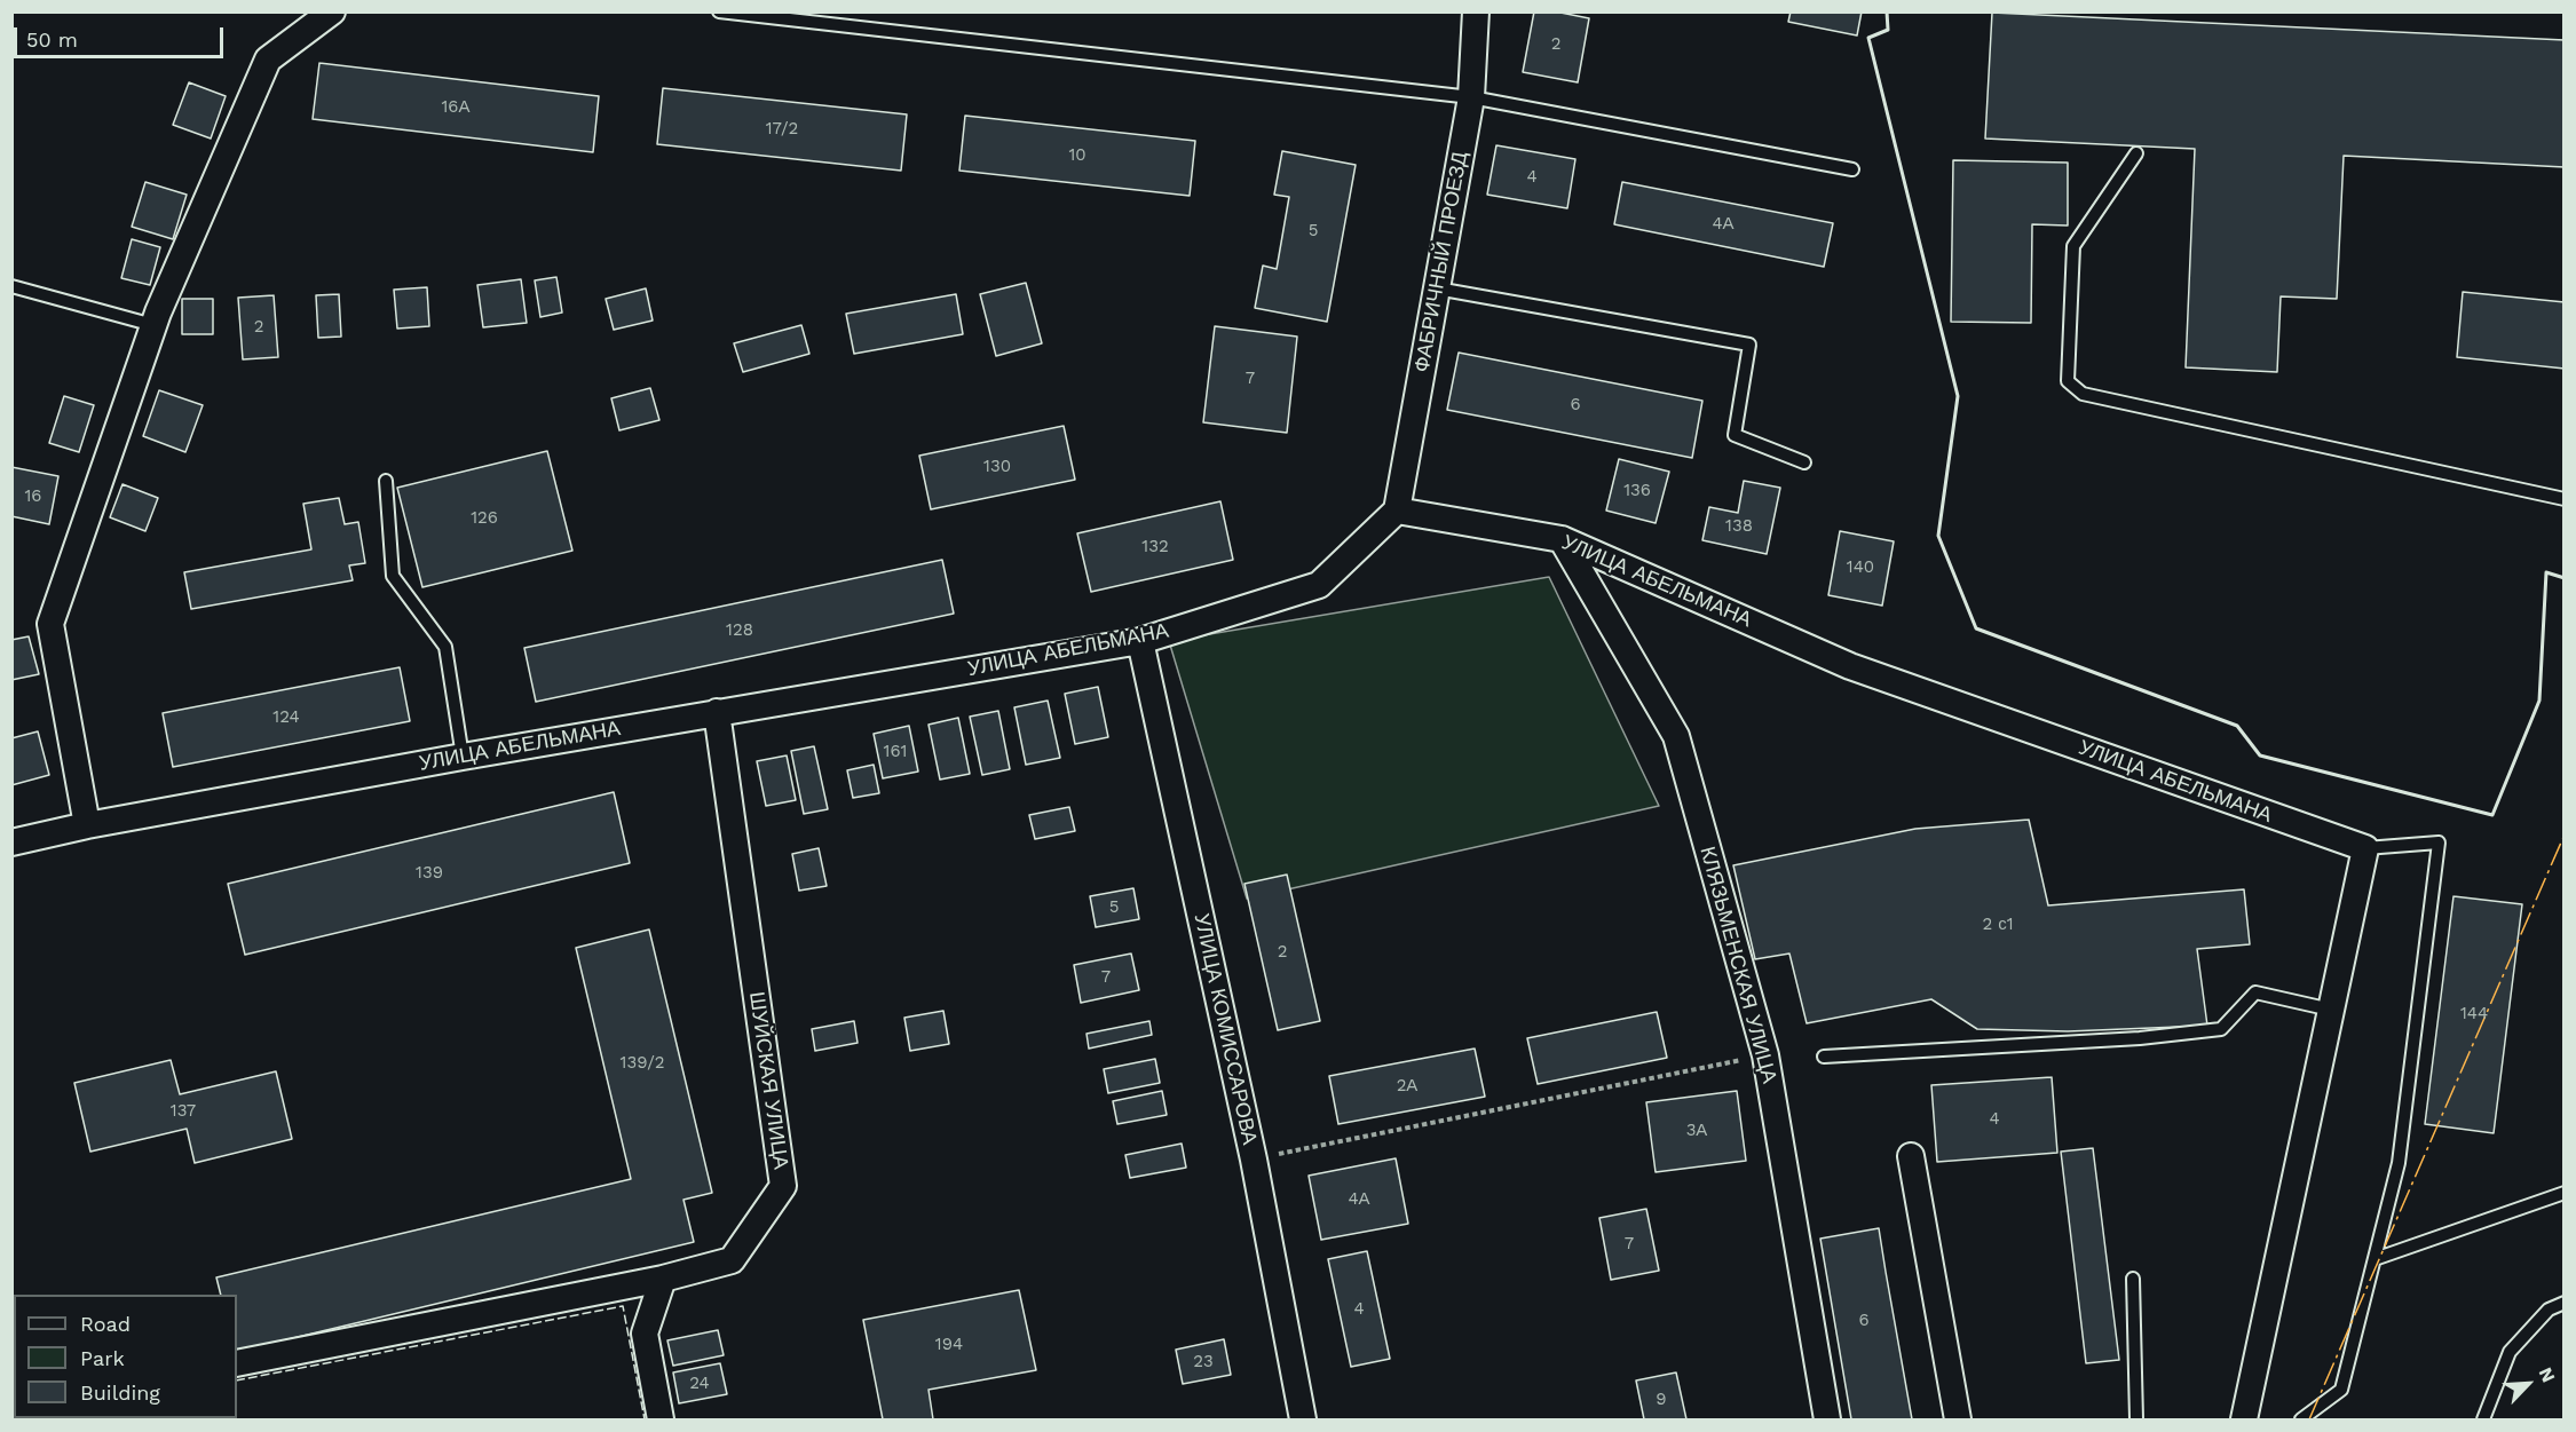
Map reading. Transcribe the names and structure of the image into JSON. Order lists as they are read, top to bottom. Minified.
{"streets":{"street":["ФАБРИЧНЫЙ ПРОЕЗД","УЛИЦА АБЕЛЬМАНА","КЛЯЗЬМЕНСКАЯ УЛИЦА","УЛИЦА КОМИССАРОВА","ШУЙСКАЯ УЛИЦА"]},"crossings":[["ФАБРИЧНЫЙ ПРОЕЗД","УЛИЦА АБЕЛЬМАНА"],["УЛИЦА АБЕЛЬМАНА","КЛЯЗЬМЕНСКАЯ УЛИЦА"],["УЛИЦА АБЕЛЬМАНА","УЛИЦА КОМИССАРОВА"],["УЛИЦА АБЕЛЬМАНА","ШУЙСКАЯ УЛИЦА"]],"house_numbers":["2","16А","17/2","10","4","4А","5","2","7","6","130","136","16","126","138","132","140","128","124","161","139","5","2 с1","2","7","144","139/2","2А","137","4","3А","4А","7","4","6","194","23","24","9"],"legend":["Road","Park","Building"],"scale_bar":"50 m","north":"top right"}
